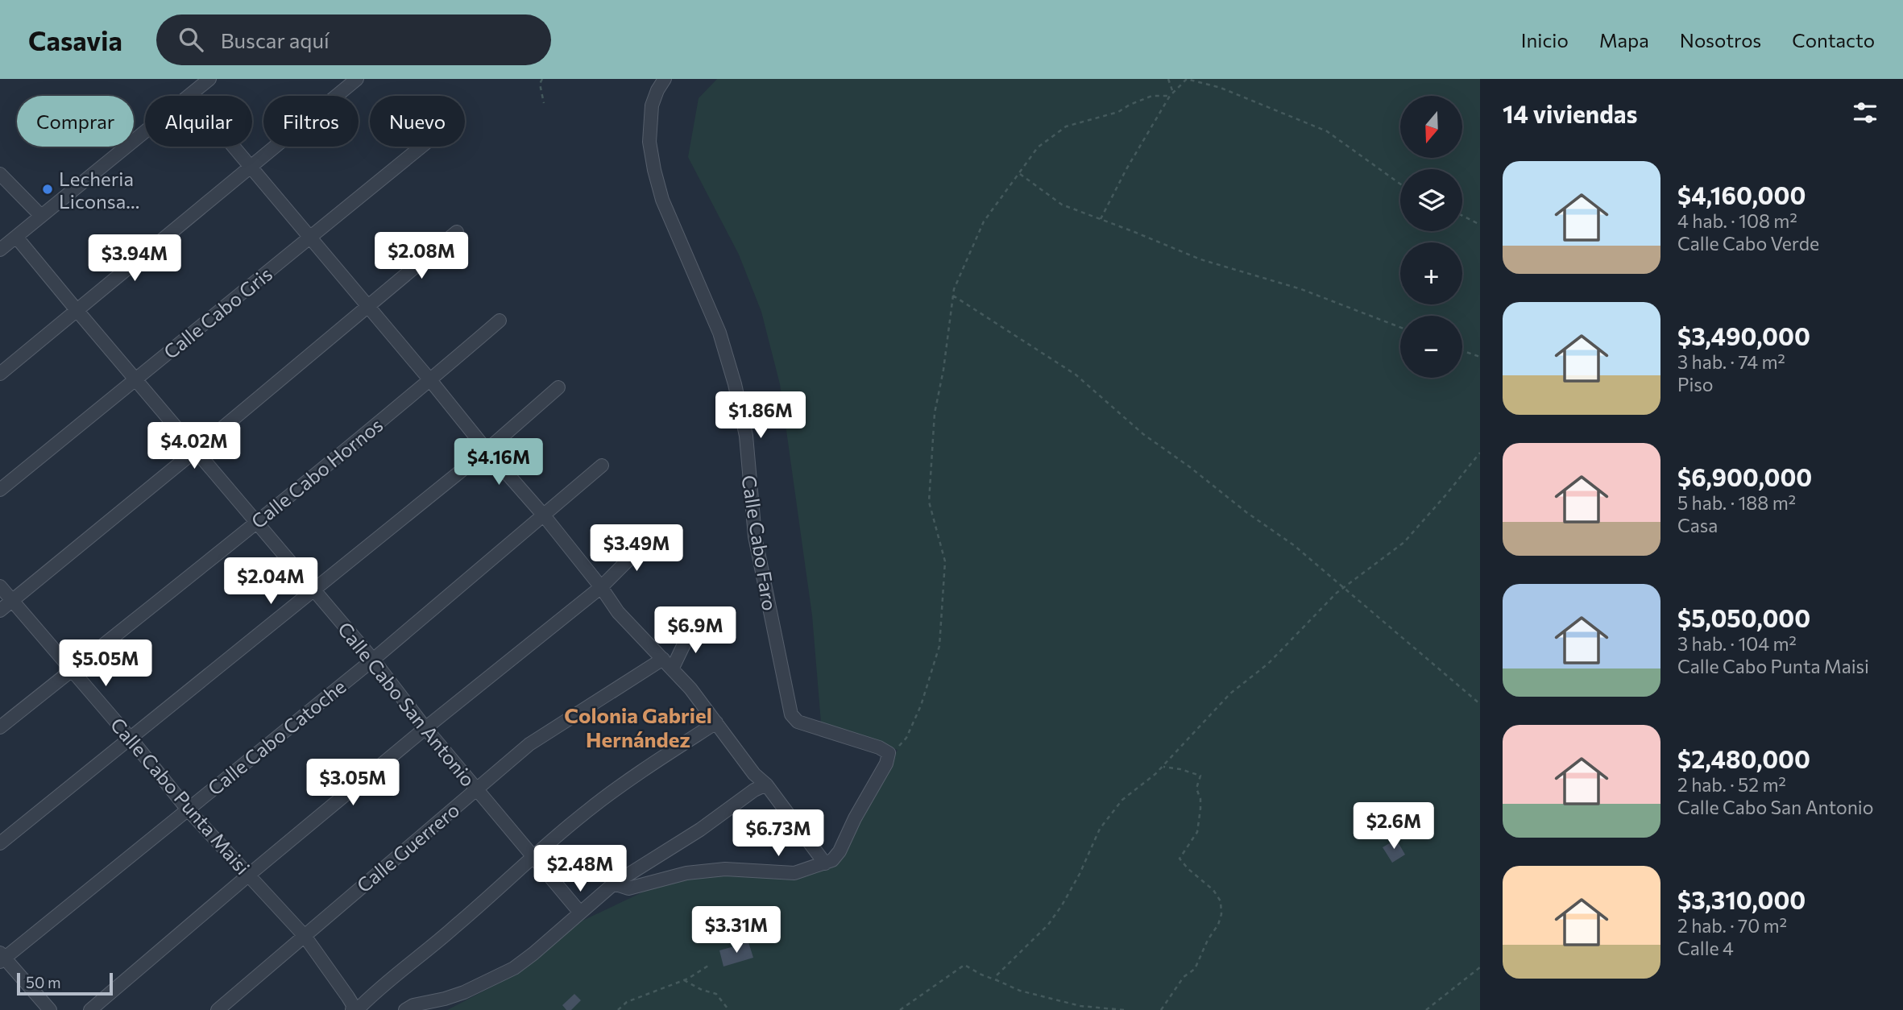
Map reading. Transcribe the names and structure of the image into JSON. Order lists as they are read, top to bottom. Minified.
{"streets":{"street":["Calle Cabo Gris","Calle Cabo Hornos","Calle Cabo Faro","Calle Cabo San Antonio","Calle Cabo Catoche","Calle Cabo Punta Maisi","Calle Guerrero"]},"crossings":[["Calle Cabo Gris","Calle Cabo San Antonio"],["Calle Cabo Hornos","Calle Cabo San Antonio"],["Calle Cabo Hornos","Calle Cabo Punta Maisi"],["Calle Cabo San Antonio","Calle Cabo Catoche"],["Calle Cabo San Antonio","Calle Guerrero"],["Calle Cabo Catoche","Calle Cabo Punta Maisi"],["Calle Cabo Punta Maisi","Calle Guerrero"]],"districts":["Colonia Gabriel Hernández"],"places":["Lecheria Liconsa..."],"scale_bar":"50 m","north":"bottom","page":{"header":"Casavia","search":"Buscar aquí","nav":["Inicio","Mapa","Nosotros","Contacto"],"heading":"14 viviendas","map_buttons":["+","−"],"chip":["Comprar","Alquilar","Filtros","Nuevo"],"list":[{"name":"$4,160,000","note":"4 hab. · 108 m² · Calle Cabo Verde"},{"name":"$3,490,000","note":"3 hab. · 74 m² · Piso"},{"name":"$6,900,000","note":"5 hab. · 188 m² · Casa"},{"name":"$5,050,000","note":"3 hab. · 104 m² · Calle Cabo Punta Maisi"},{"name":"$2,480,000","note":"2 hab. · 52 m² · Calle Cabo San Antonio"},{"name":"$3,310,000","note":"2 hab. · 70 m² · Calle 4"}],"price":["$2.08M","$3.94M","$1.86M","$4.02M","$4.16M","$3.49M","$2.04M","$6.9M","$5.05M","$3.05M","$2.6M","$6.73M","$2.48M","$3.31M"],"scale":"50 m"}}
